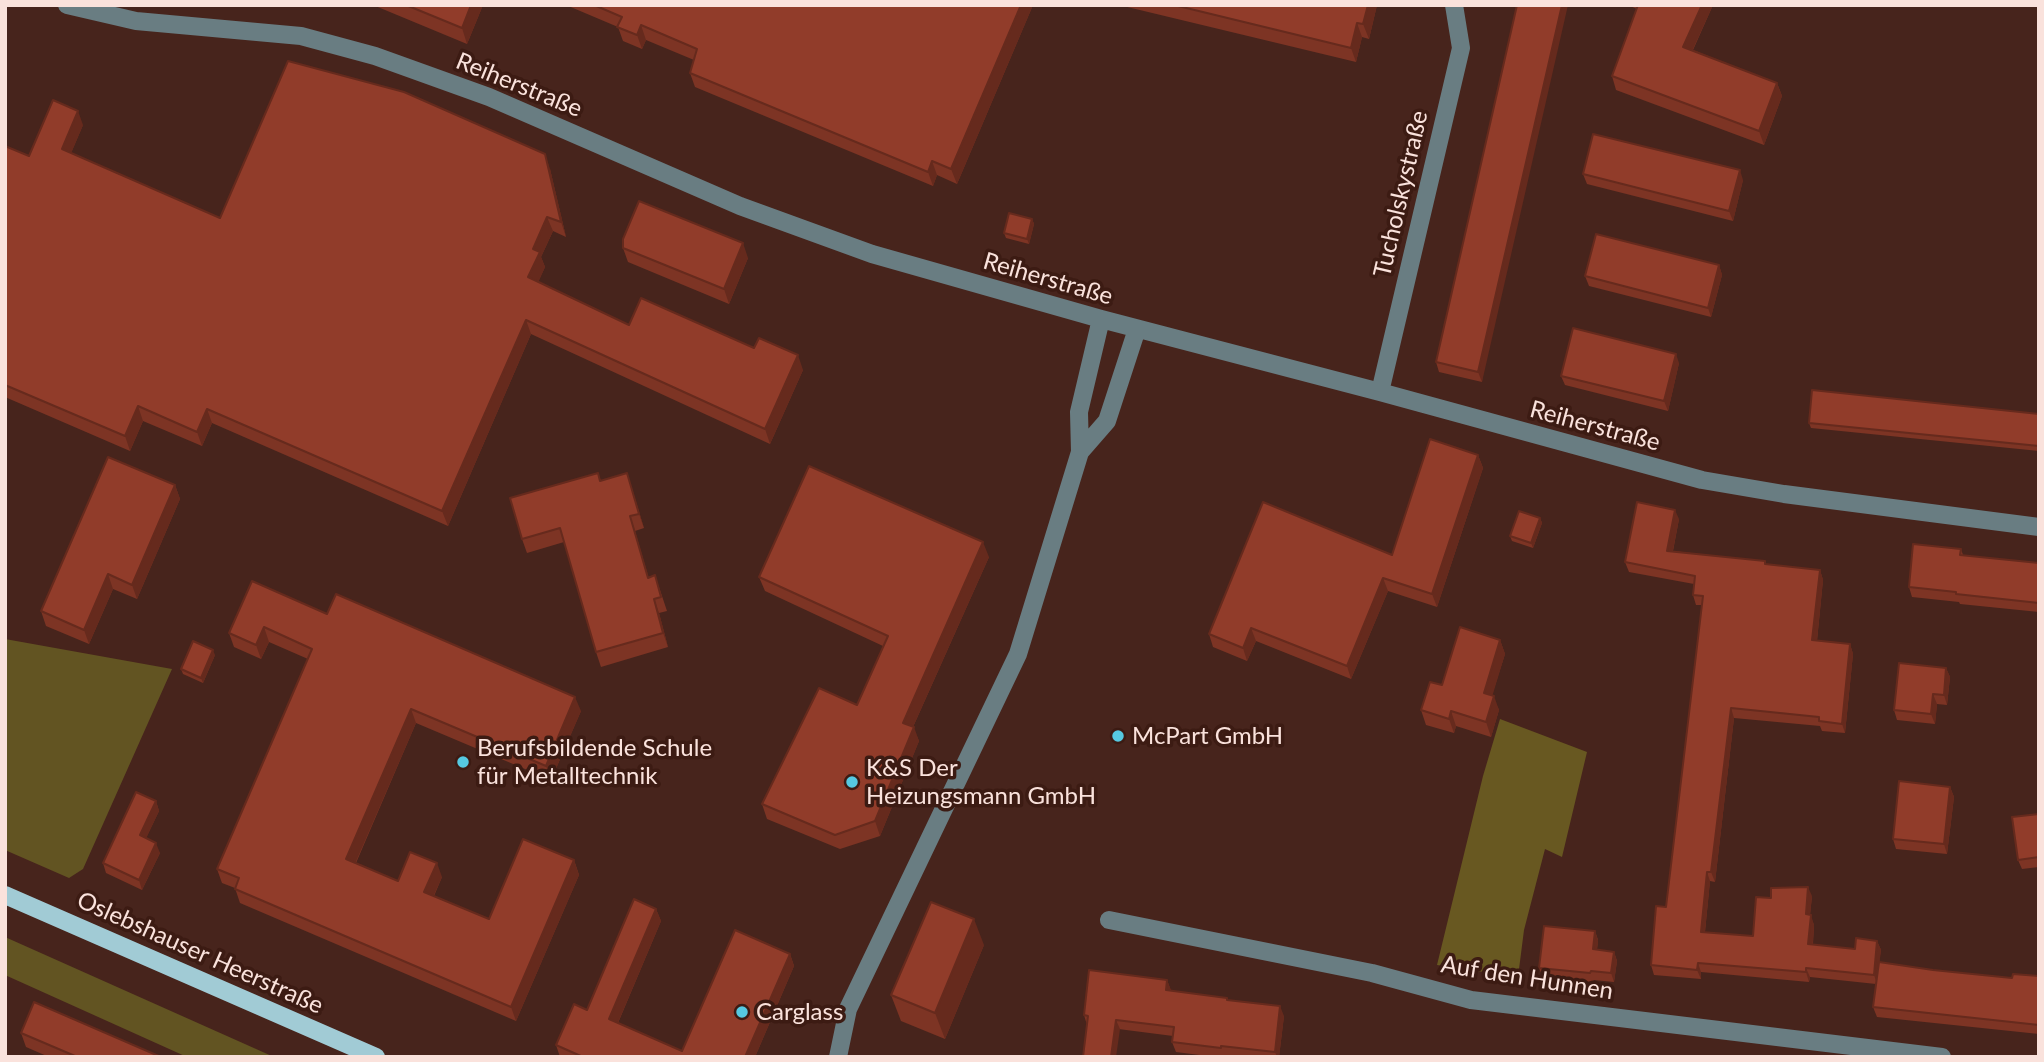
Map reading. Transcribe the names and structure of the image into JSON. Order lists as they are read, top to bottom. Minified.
{"streets":{"main road":["Oslebshauser Heerstraße"],"street":["Reiherstraße","Tucholskystraße","Auf den Hunnen"]},"crossings":[["Reiherstraße","Tucholskystraße"]],"places":["McPart GmbH","Berufsbildende Schule für Metalltechnik","K&S Der Heizungsmann GmbH","Carglass"]}
